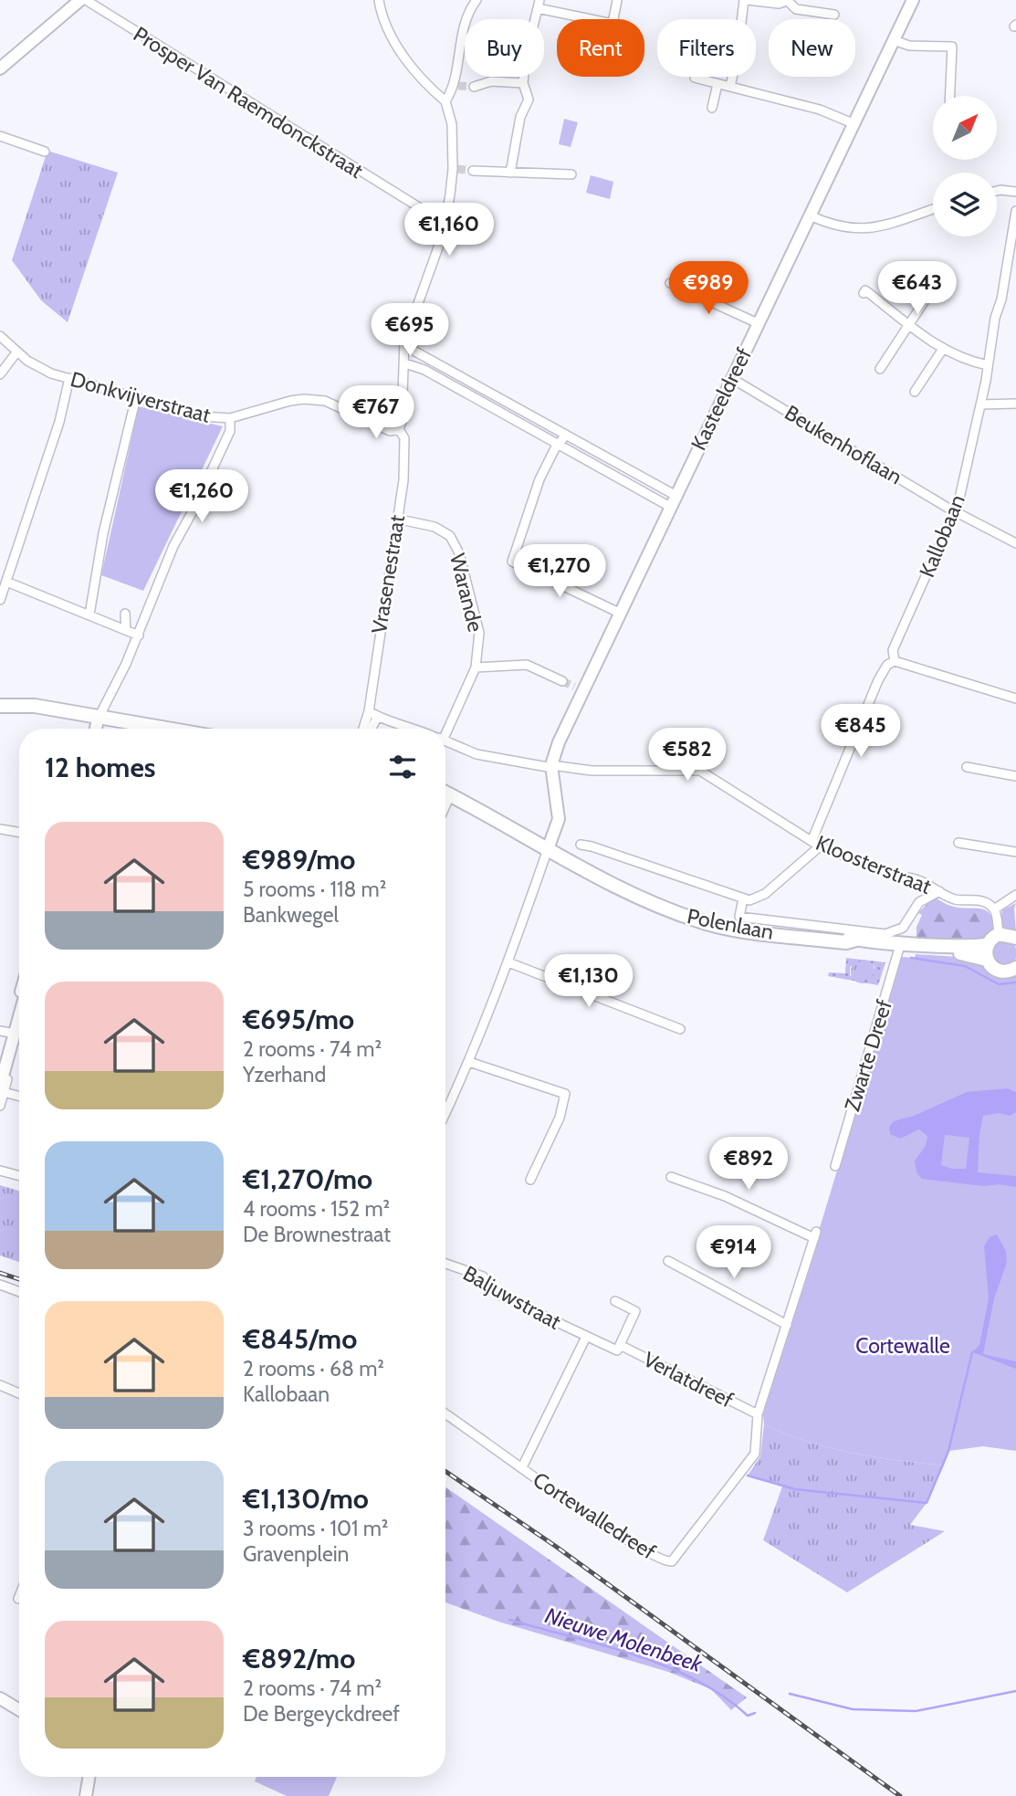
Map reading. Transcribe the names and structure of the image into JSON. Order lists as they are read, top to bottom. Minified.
{"streets":{"main road":["Polenlaan"],"street":["Prosper Van Raemdonckstraat","Donkvijverstraat","Kasteeldreef","Beukenhoflaan","Kallobaan","Vrasenestraat","Warande","Kloosterstraat","Zwarte Dreef","Baljuwstraat","Verlatdreef","Cortewalledreef"]},"crossings":[["Prosper Van Raemdonckstraat","Vrasenestraat"],["Donkvijverstraat","Vrasenestraat"],["Kasteeldreef","Beukenhoflaan"],["Kasteeldreef","Kloosterstraat"],["Beukenhoflaan","Kallobaan"],["Kallobaan","Kloosterstraat"],["Vrasenestraat","Warande"],["Kloosterstraat","Polenlaan"],["Polenlaan","Zwarte Dreef"],["Baljuwstraat","Verlatdreef"],["Verlatdreef","Cortewalledreef"]],"water":["Nieuwe Molenbeek"],"parks":["Cortewalle"],"north":"top right","page":{"chip":["Buy","Rent","Filters","New"],"price":["€1,160","€989","€643","€695","€767","€1,260","€1,270","€845","€582","€1,130","€892","€914"],"heading":"12 homes","list":[{"name":"€989/mo","note":"5 rooms · 118 m² · Bankwegel"},{"name":"€695/mo","note":"2 rooms · 74 m² · Yzerhand"},{"name":"€1,270/mo","note":"4 rooms · 152 m² · De Brownestraat"},{"name":"€845/mo","note":"2 rooms · 68 m² · Kallobaan"},{"name":"€1,130/mo","note":"3 rooms · 101 m² · Gravenplein"},{"name":"€892/mo","note":"2 rooms · 74 m² · De Bergeyckdreef"}]}}
